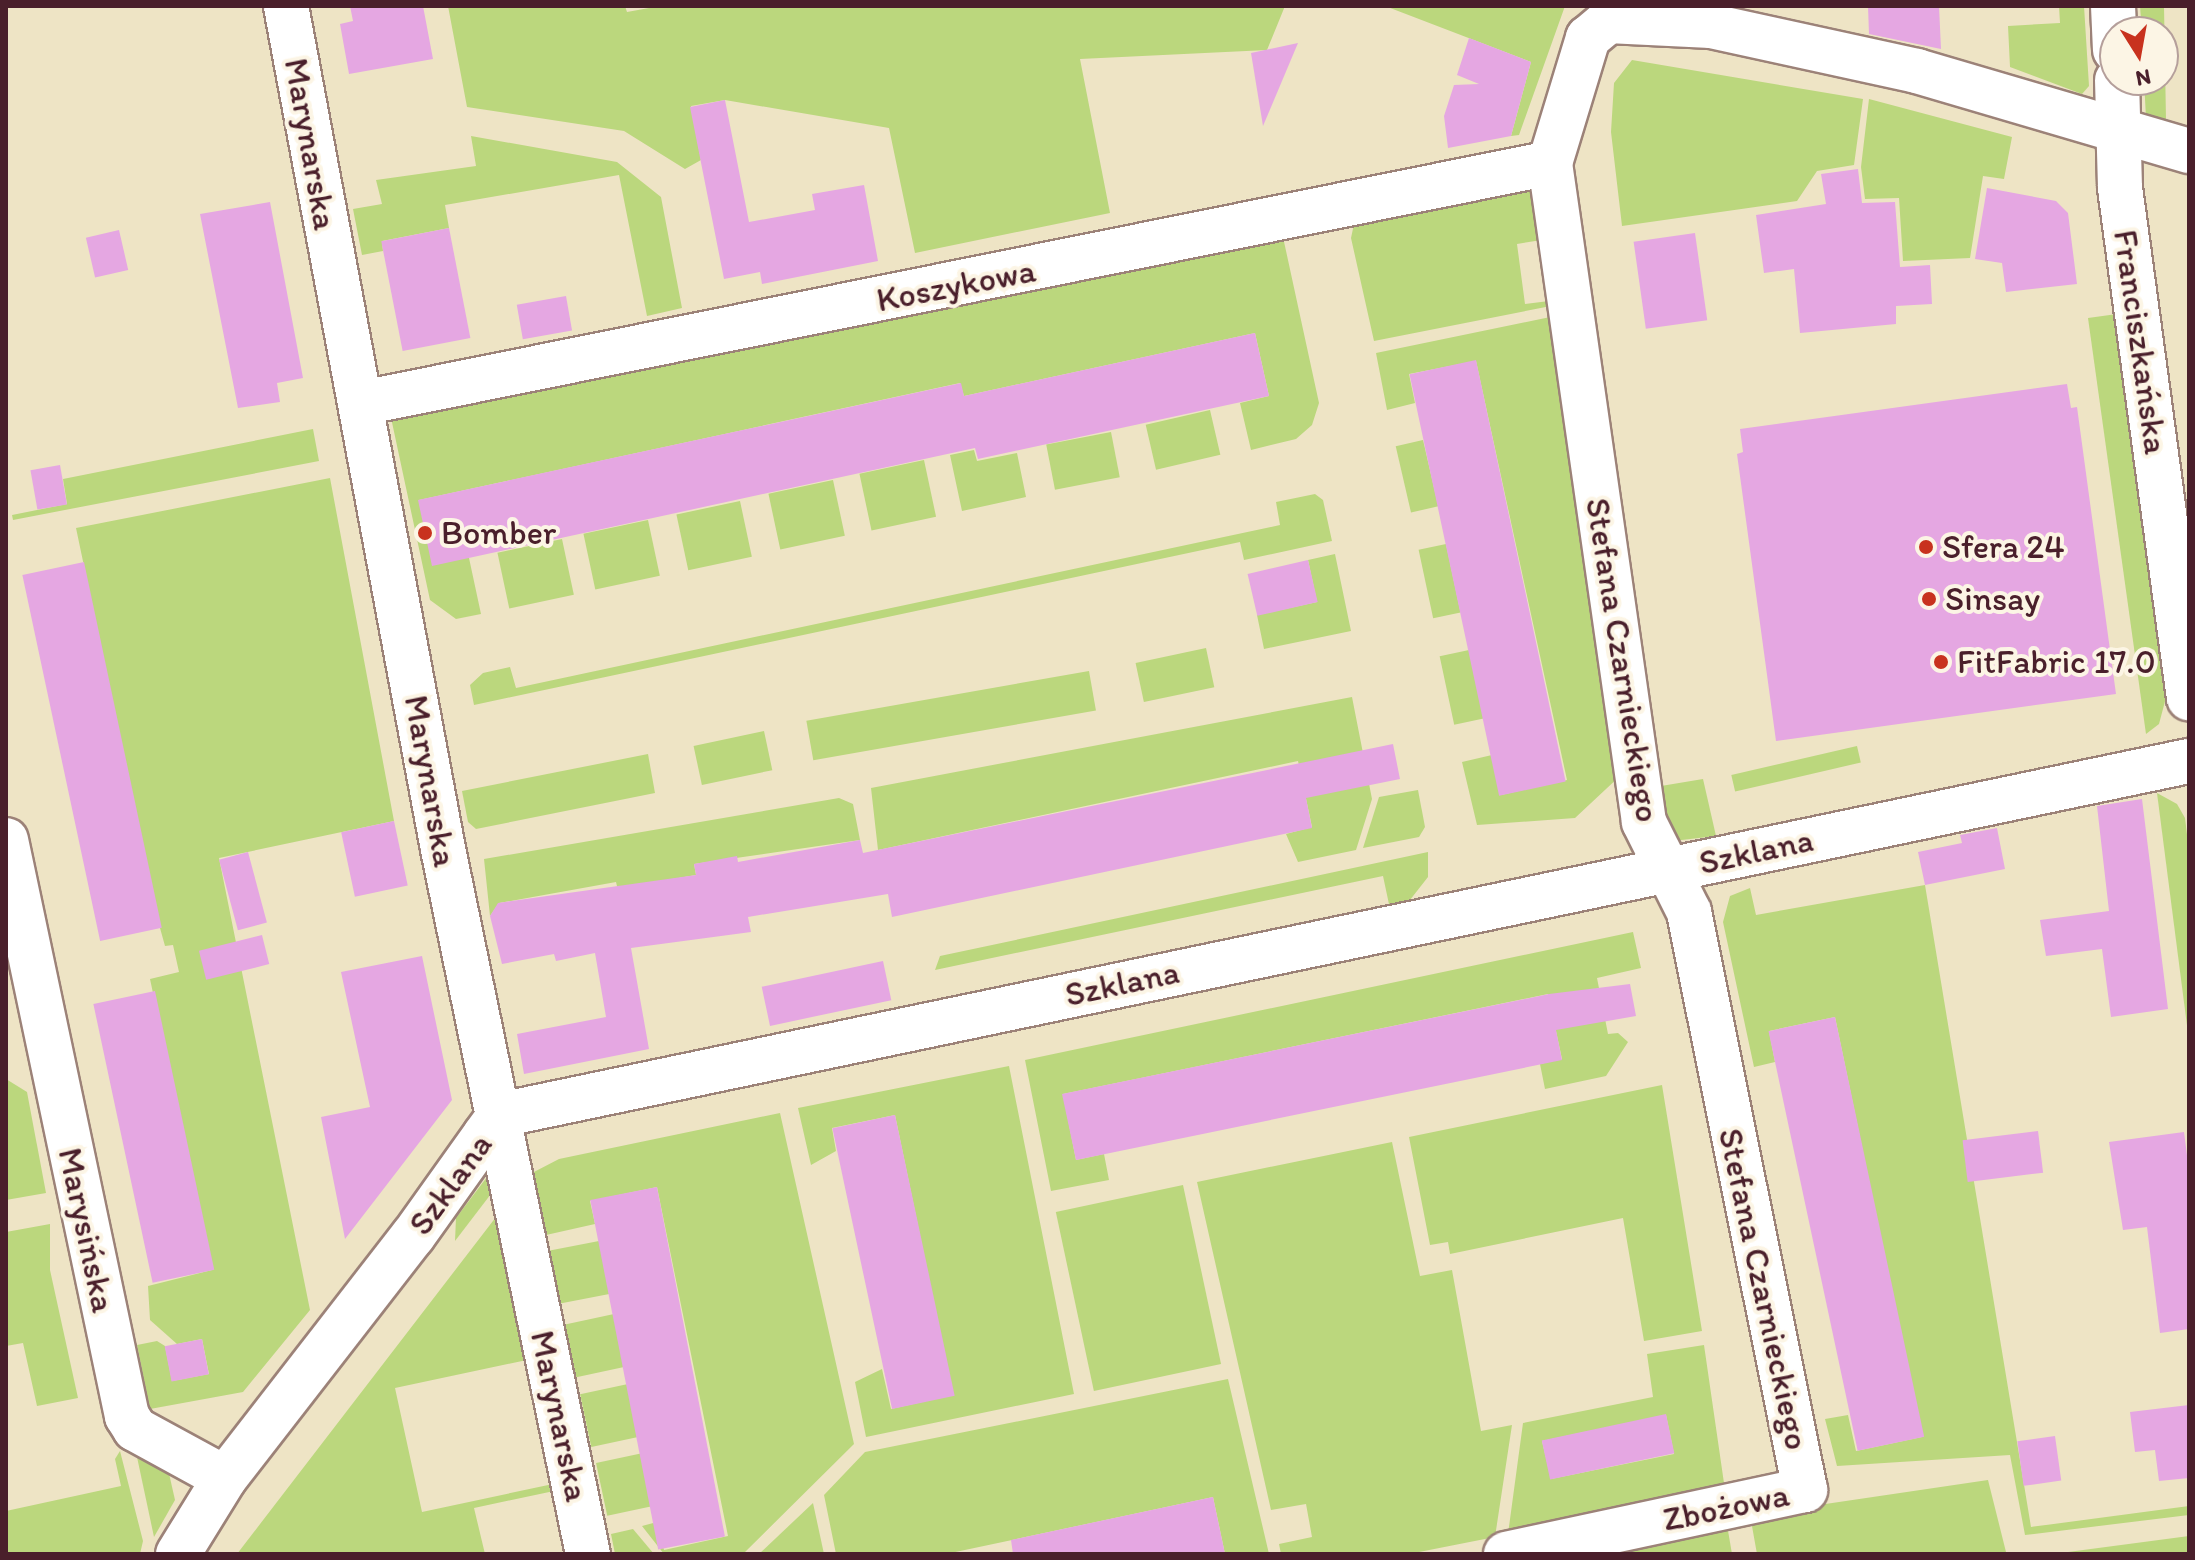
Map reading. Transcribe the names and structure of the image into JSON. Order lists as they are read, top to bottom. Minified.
{"streets":{"street":["Marynarska","Koszykowa","Franciszkańska","Stefana Czarnieckiego","Szklana","Marysińska","Zbożowa"]},"crossings":[["Marynarska","Koszykowa"],["Marynarska","Szklana"],["Koszykowa","Stefana Czarnieckiego"],["Franciszkańska","Stefana Czarnieckiego"],["Stefana Czarnieckiego","Szklana"],["Stefana Czarnieckiego","Zbożowa"],["Szklana","Marysińska"]],"places":["Bomber","Sfera 24","Sinsay","FitFabric 17.0"],"north":"bottom"}
